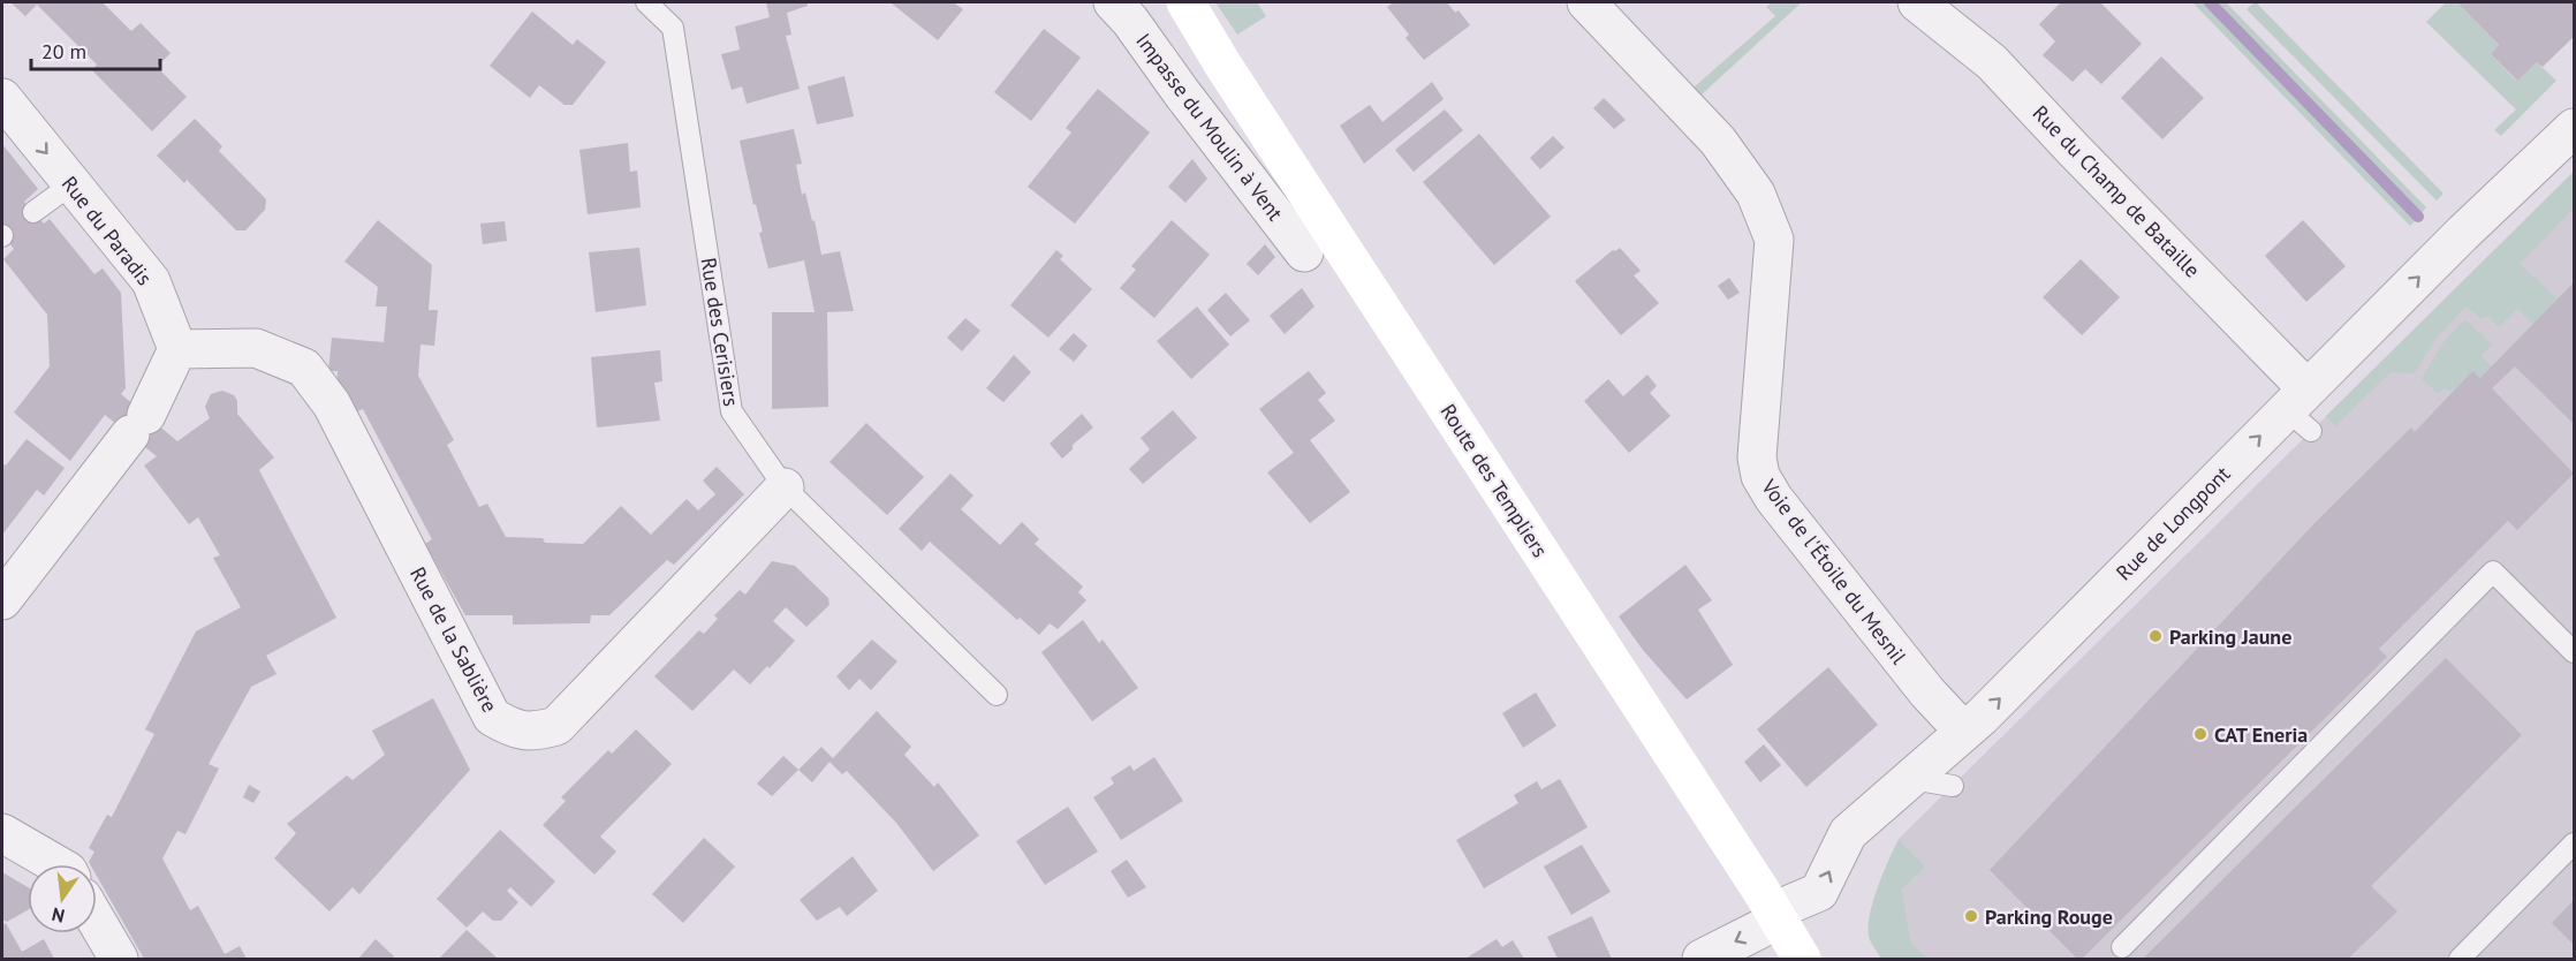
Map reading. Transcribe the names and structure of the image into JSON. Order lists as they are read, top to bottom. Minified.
{"streets":{"main road":["Route des Templiers"],"street":["Impasse du Moulin à Vent","Rue du Champ de Bataille","Rue du Paradis","Rue de Longpont","Voie de l'Étoile du Mesnil","Rue de la Sablière"],"lane":["Rue des Cerisiers"]},"crossings":[["Rue du Champ de Bataille","Rue de Longpont"],["Rue du Paradis","Rue de la Sablière"],["Rue des Cerisiers","Rue de la Sablière"],["Route des Templiers","Rue de Longpont"],["Rue de Longpont","Voie de l'Étoile du Mesnil"]],"one_way":["Rue du Paradis","Rue de Longpont"],"places":["Parking Jaune","CAT Eneria","Parking Rouge"],"scale_bar":"20 m","north":"bottom"}
